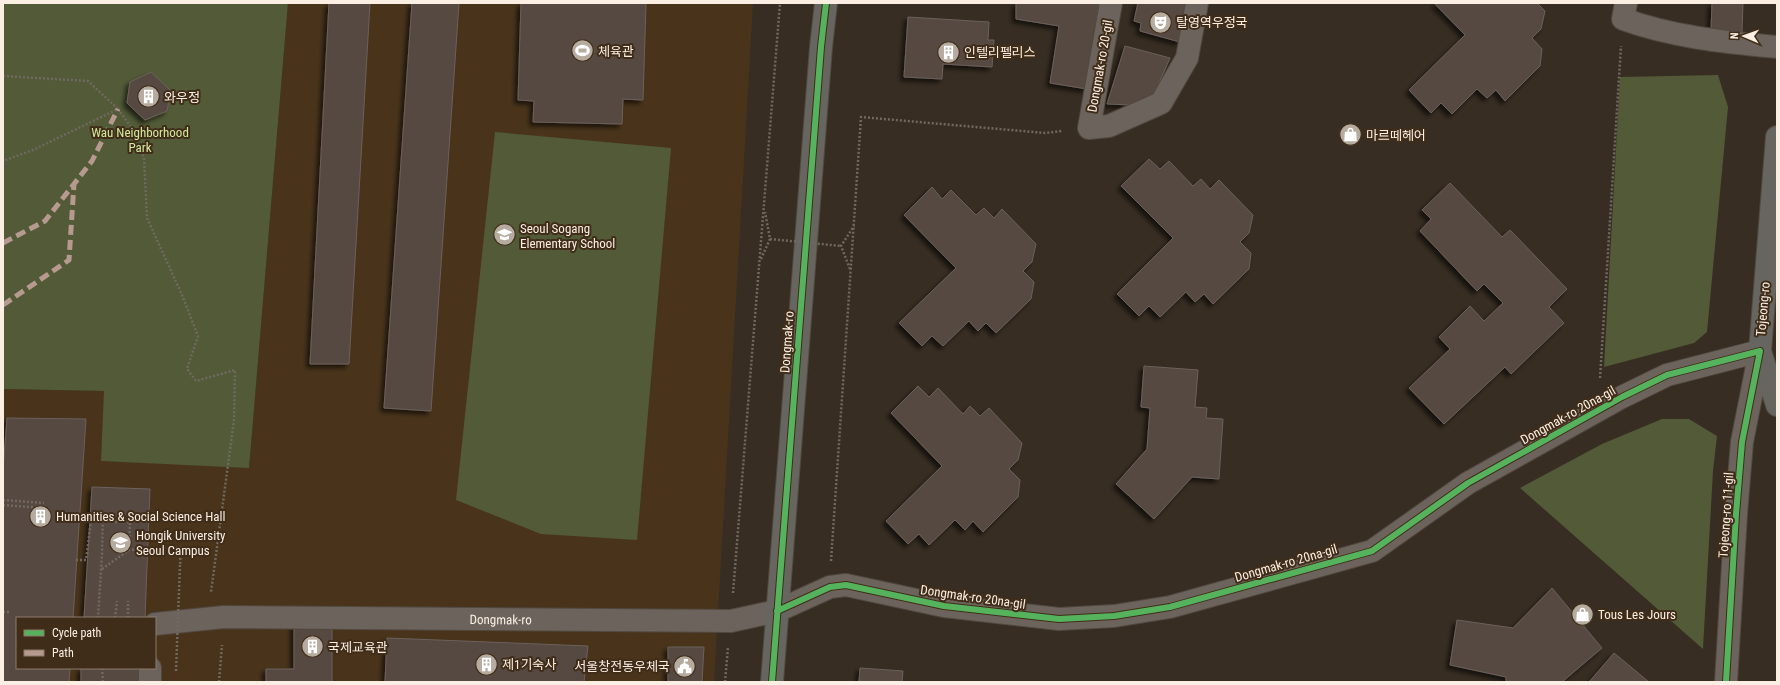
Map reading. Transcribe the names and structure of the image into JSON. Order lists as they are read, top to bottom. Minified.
{"streets":{"main road":["Tojeong-ro","Dongmak-ro"],"street":["Dongmak-ro 20-gil","Dongmak-ro 20na-gil","Tojeong-ro 11-gil"]},"crossings":[["Tojeong-ro","Dongmak-ro 20na-gil"],["Tojeong-ro","Tojeong-ro 11-gil"],["Dongmak-ro","Dongmak-ro 20na-gil"],["Dongmak-ro 20na-gil","Tojeong-ro 11-gil"]],"parks":["Wau Neighborhood Park"],"places":{"theatre":["탈영역우정국"],"sports":["체육관"],"building":["인텔리펠리스","와우정","Humanities & Social Science Hall","국제교육관","제1기숙사"],"shop":["마르떼헤어","Tous Les Jours"],"school or university":["Seoul Sogang Elementary School","Hongik University Seoul Campus"],"public building":["서울창전동우체국"]},"legend":["Cycle path","Path"],"north":"left"}
